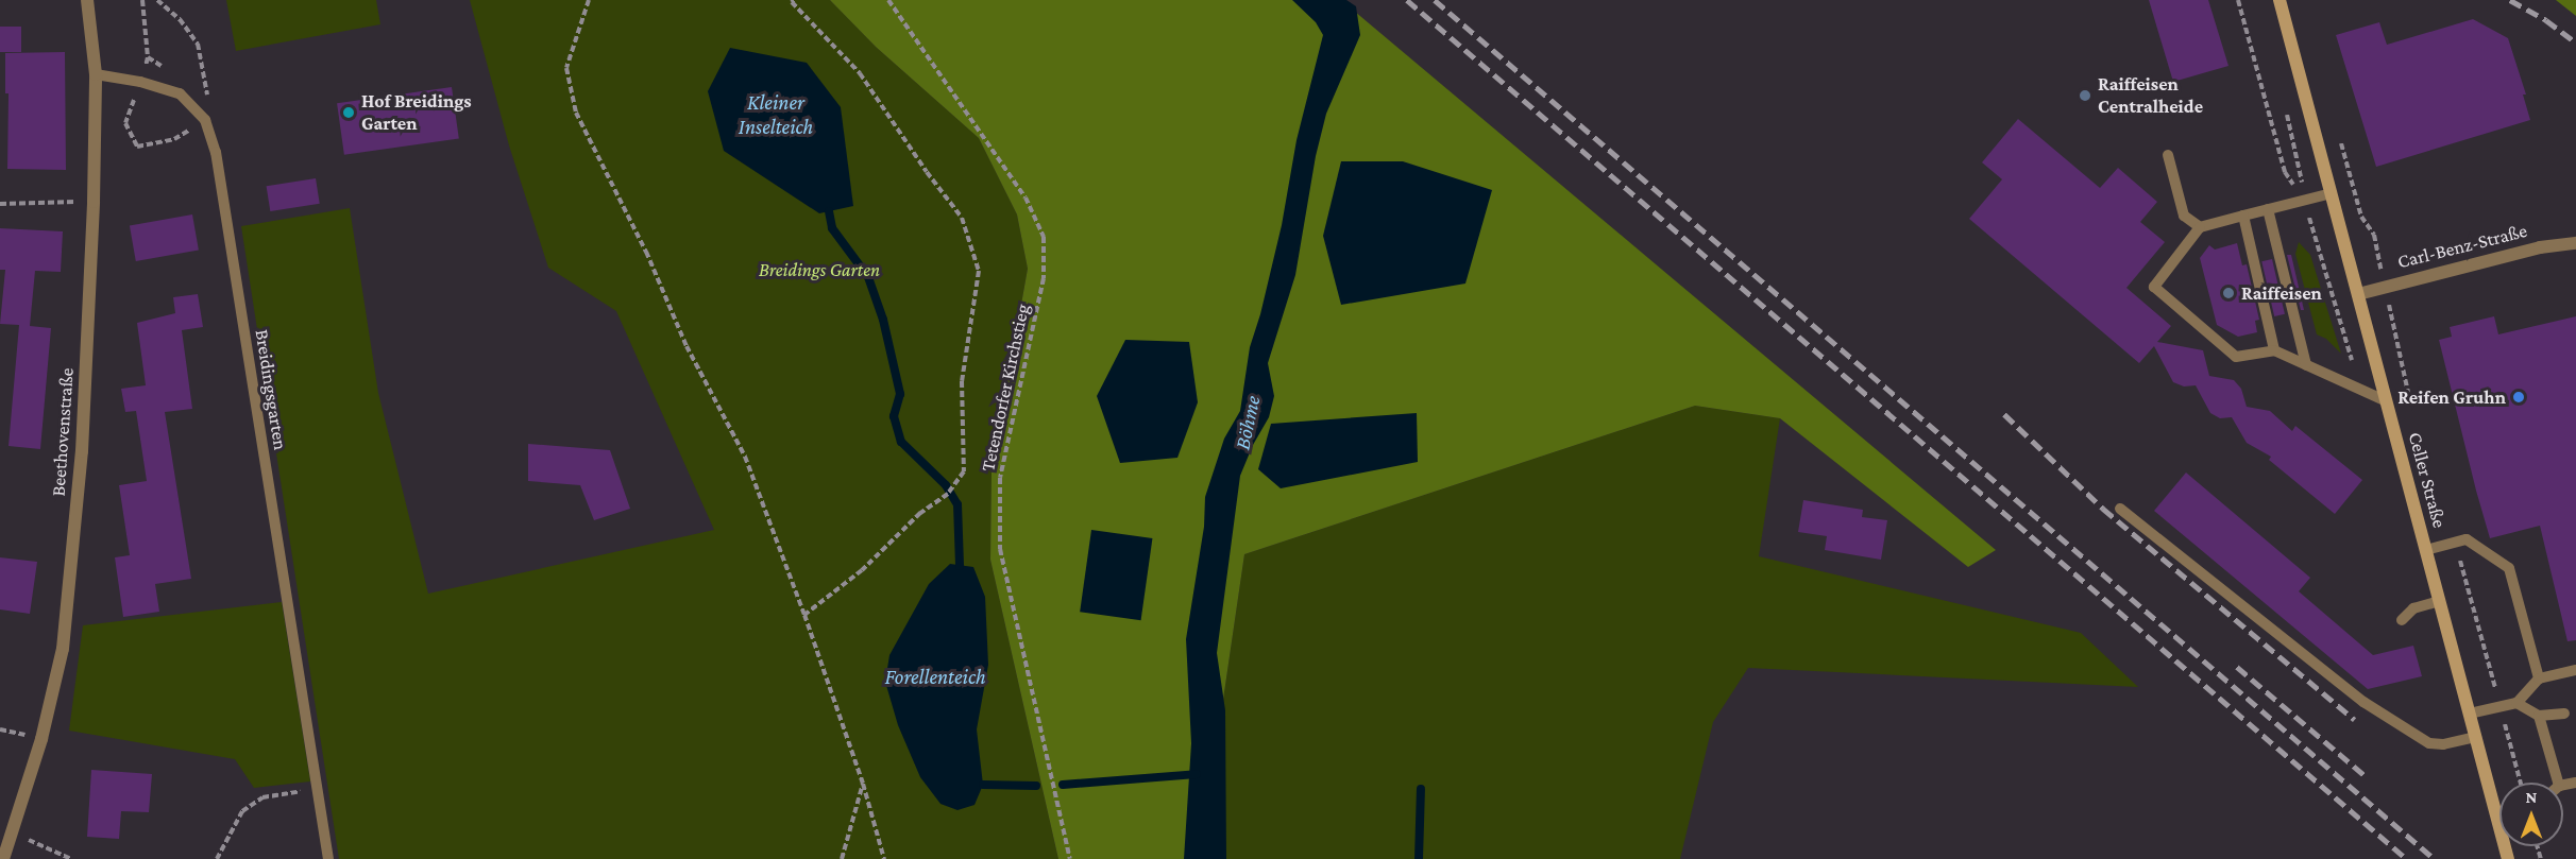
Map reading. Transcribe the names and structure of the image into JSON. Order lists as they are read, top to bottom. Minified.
{"streets":{"main road":["Celler Straße"],"street":["Carl-Benz-Straße","Beethovenstraße"],"lane":["Breidingsgarten"],"path":["Tetendorfer Kirchstieg"]},"crossings":[["Carl-Benz-Straße","Celler Straße"],["Breidingsgarten","Beethovenstraße"]],"water":["Kleiner Inselteich","Böhme","Forellenteich"],"parks":["Breidings Garten"],"places":["Raiffeisen Centralheide","Hof Breidings Garten","Raiffeisen","Reifen Gruhn"],"north":"top"}
